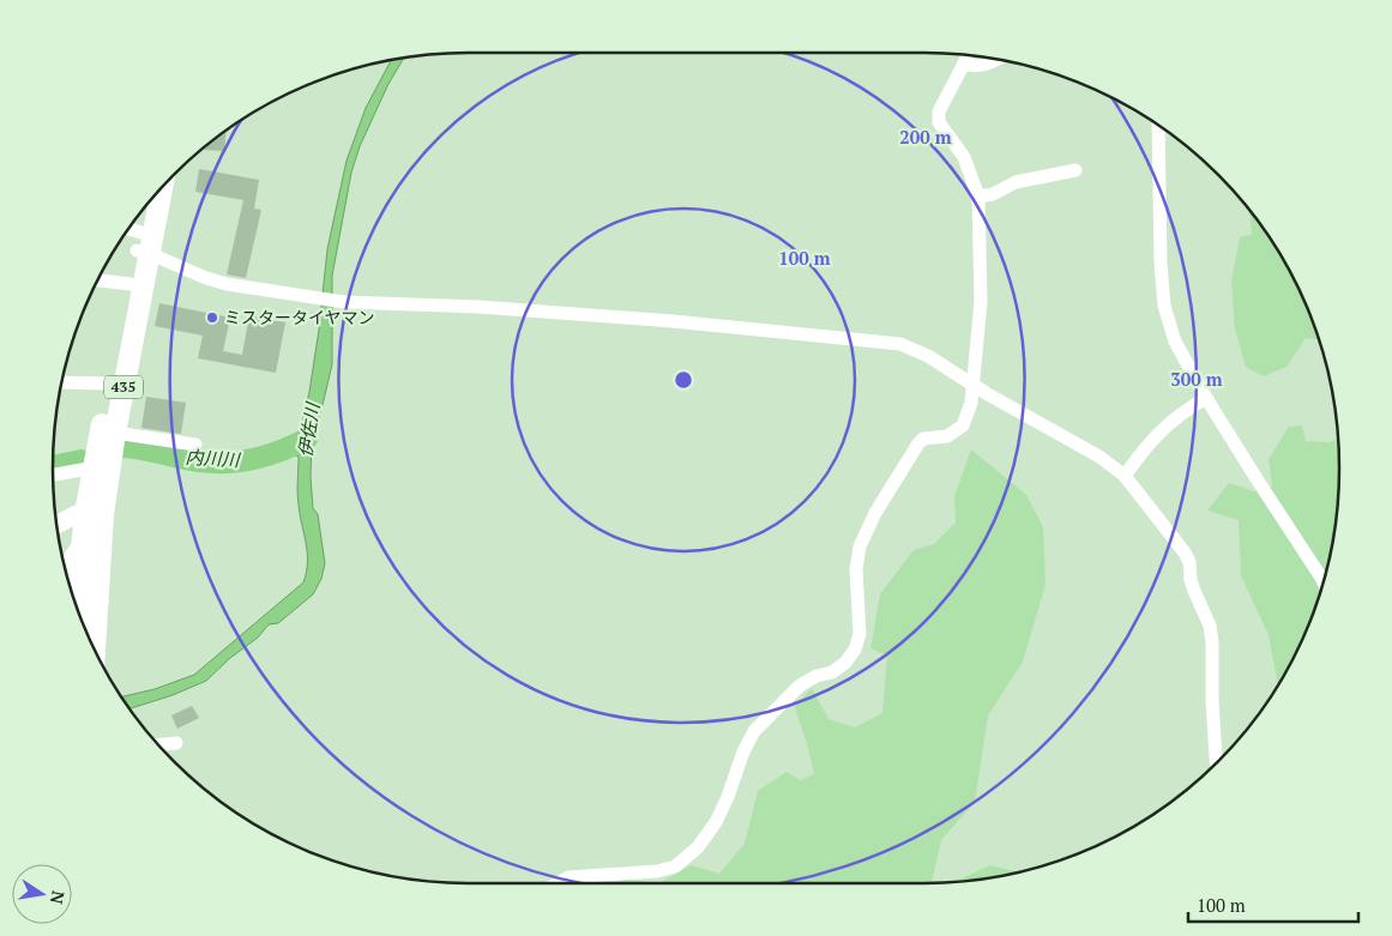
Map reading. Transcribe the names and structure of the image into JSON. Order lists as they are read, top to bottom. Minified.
{"streets":{"highway":["435"]},"water":["伊佐川","内川川"],"places":["ミスタータイヤマン"],"scale_bar":"100 m","north":"right","rings":["200 m","100 m","300 m"]}
